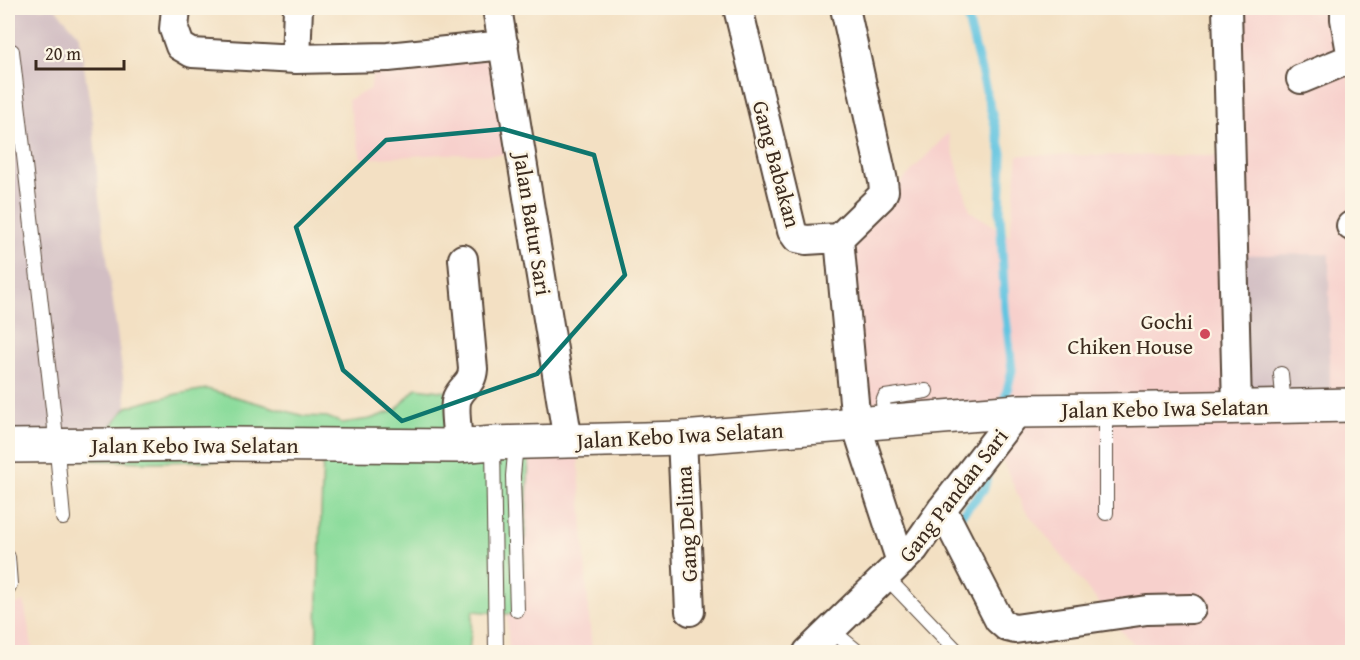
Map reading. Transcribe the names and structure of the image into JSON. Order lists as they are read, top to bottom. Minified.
{"streets":{"street":["Gang Babakan","Jalan Batur Sari","Jalan Kebo Iwa Selatan","Gang Pandan Sari","Gang Delima"]},"crossings":[["Jalan Batur Sari","Jalan Kebo Iwa Selatan"],["Jalan Kebo Iwa Selatan","Gang Pandan Sari"],["Jalan Kebo Iwa Selatan","Gang Delima"]],"places":["Gochi Chiken House"],"scale_bar":"20 m"}
